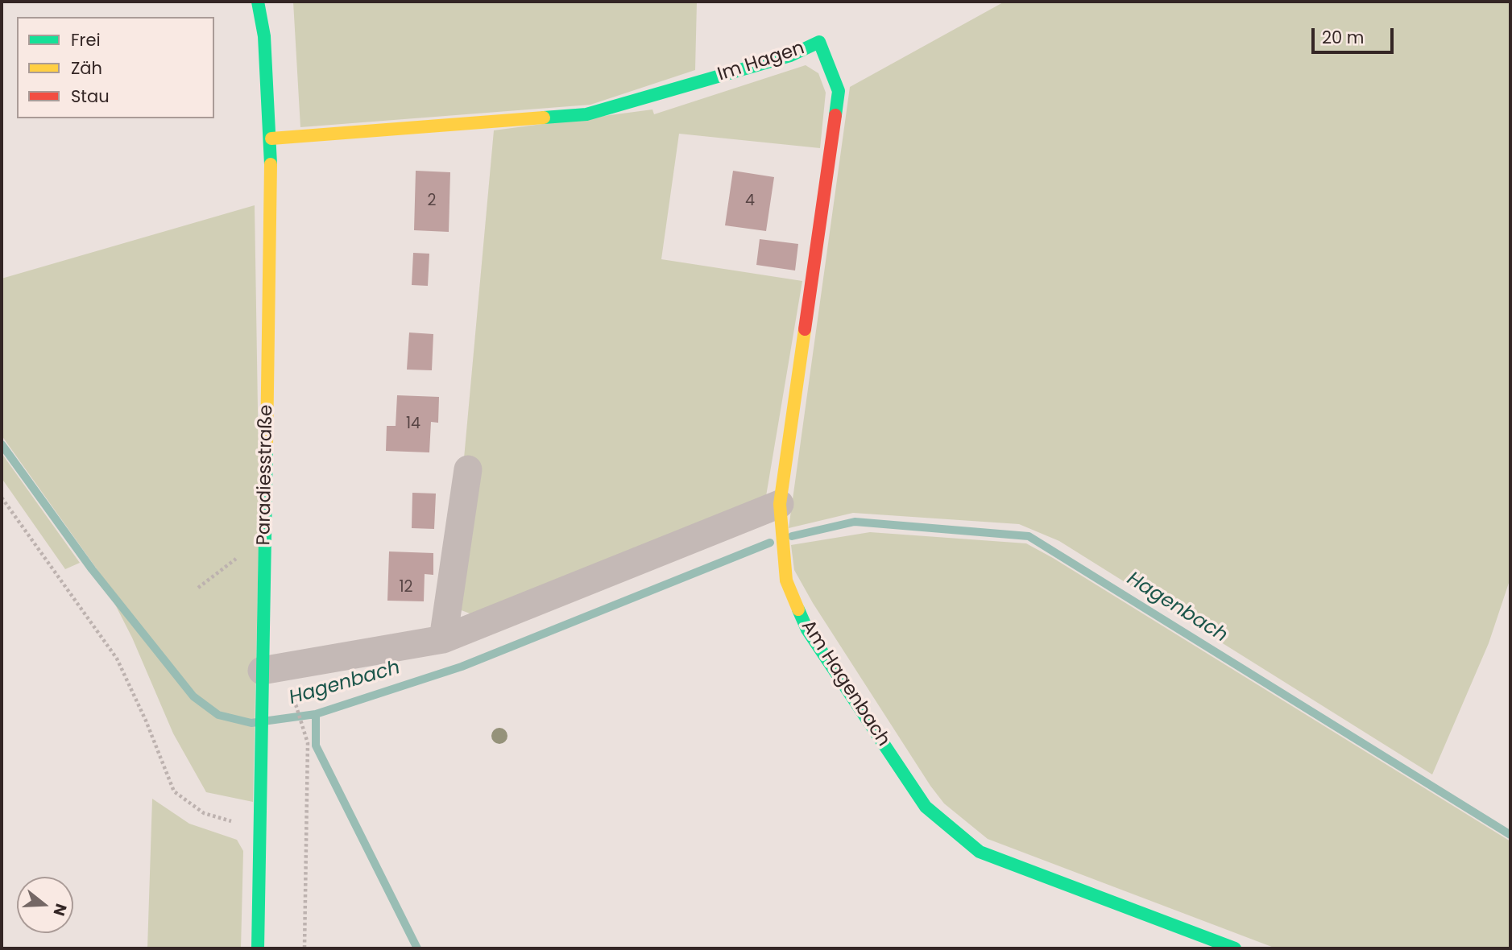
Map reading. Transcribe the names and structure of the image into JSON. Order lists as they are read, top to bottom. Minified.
{"streets":{"street":["Im Hagen","Paradiesstraße","Am Hagenbach"]},"crossings":[["Im Hagen","Paradiesstraße"],["Im Hagen","Am Hagenbach"]],"water":["Hagenbach"],"house_numbers":["2","4","14","12"],"legend":["Frei","Zäh","Stau"],"scale_bar":"20 m","north":"right"}
